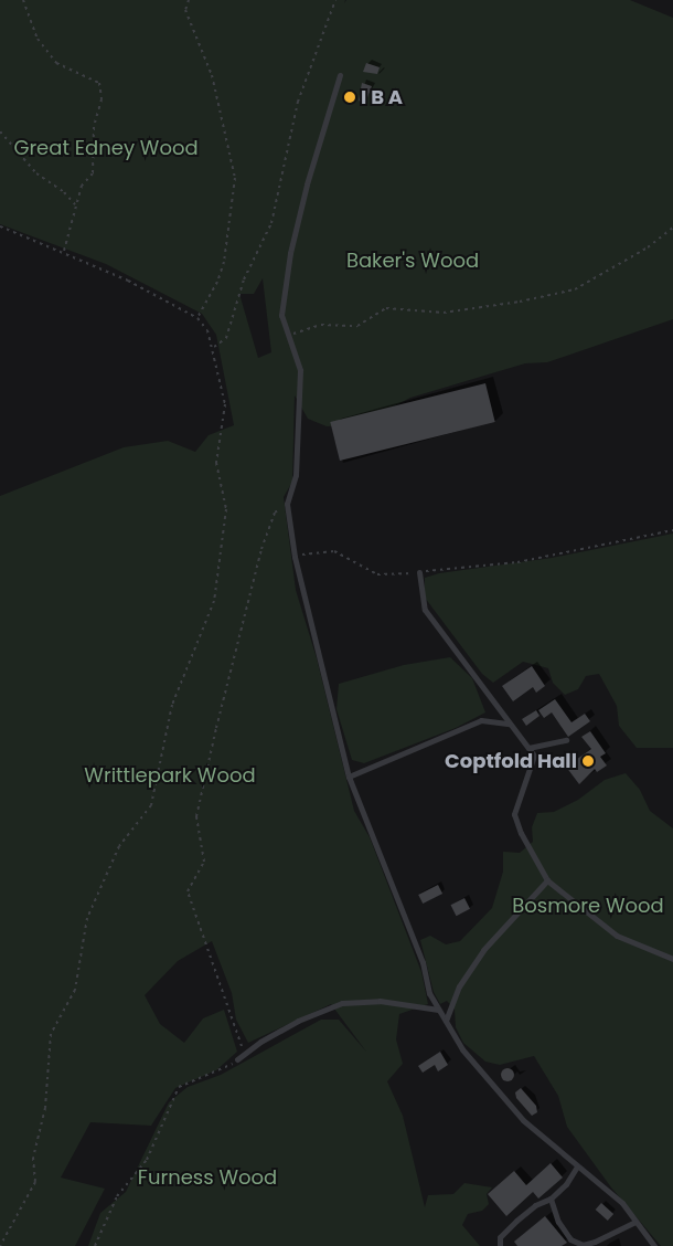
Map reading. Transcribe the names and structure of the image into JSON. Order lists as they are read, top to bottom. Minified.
{"parks":["Great Edney Wood","Baker's Wood","Writtlepark Wood","Bosmore Wood","Furness Wood"],"places":["I B A","Coptfold Hall"]}
